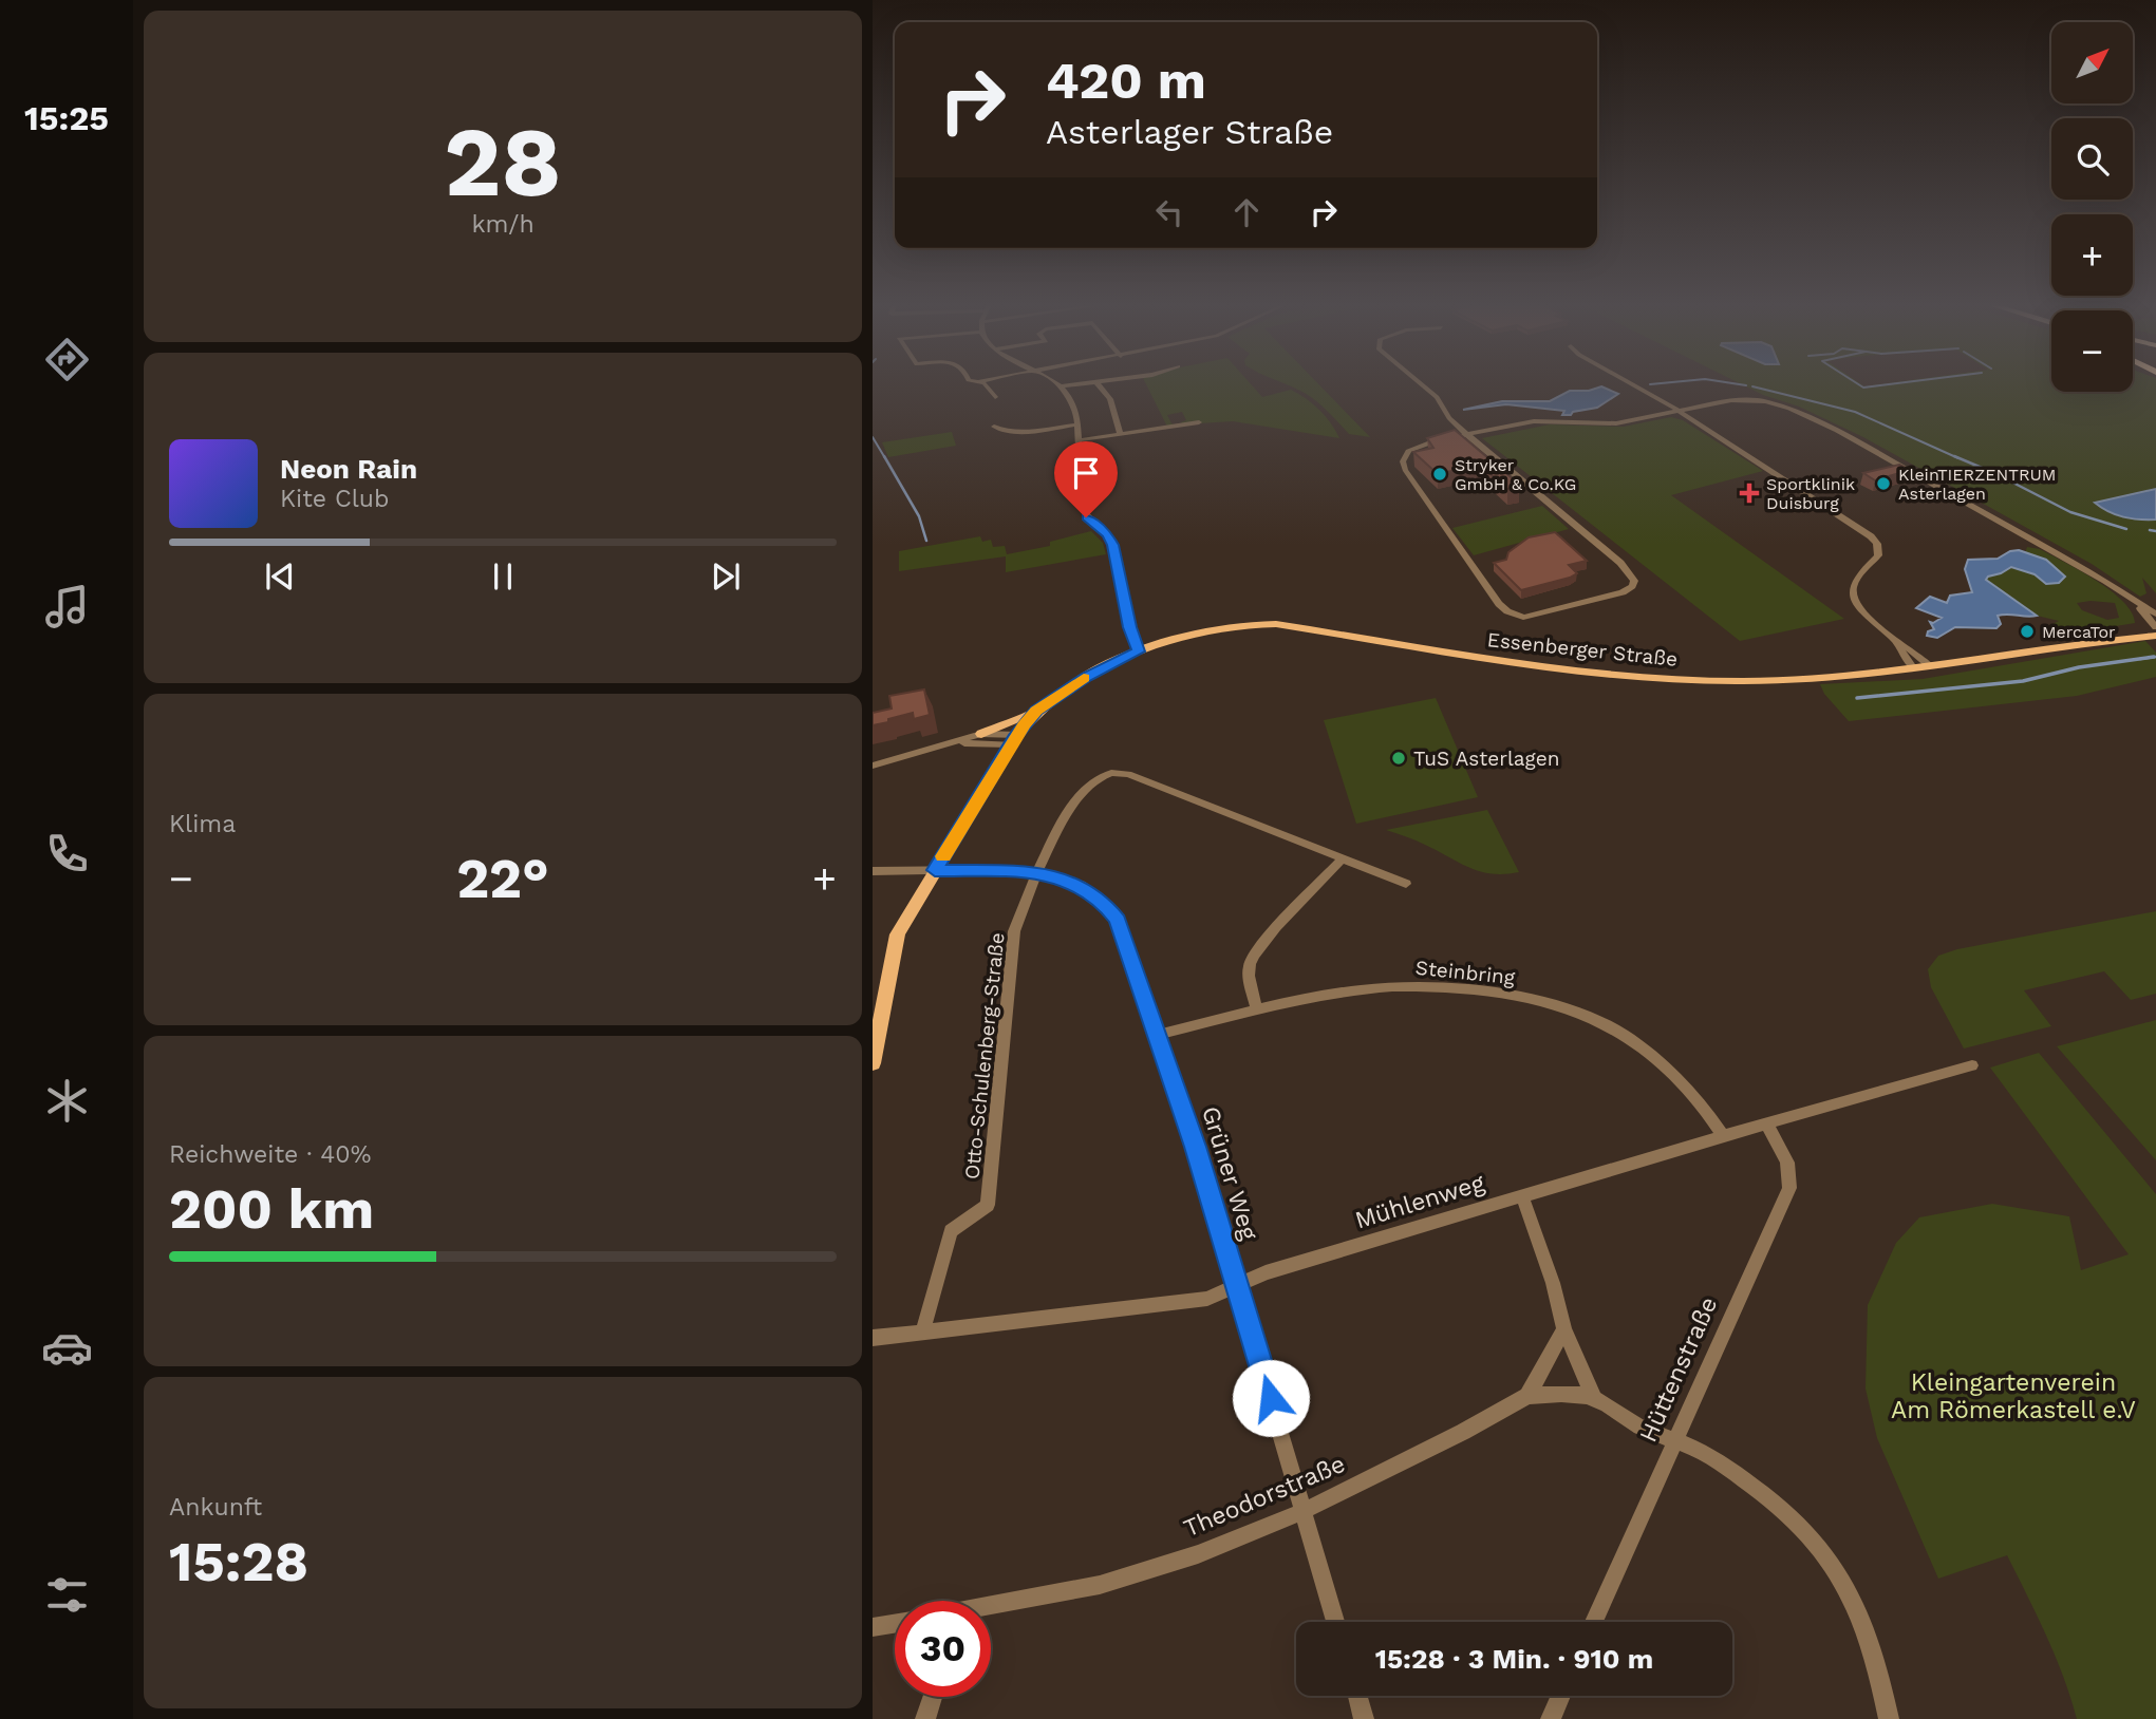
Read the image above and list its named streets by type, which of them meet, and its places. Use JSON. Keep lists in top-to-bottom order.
{
  "streets": {
    "main road": ["Essenberger Straße"],
    "street": [
      "Steinbring",
      "Otto-Schulenberg-Straße",
      "Grüner Weg",
      "Mühlenweg",
      "Hüttenstraße",
      "Theodorstraße"
    ]
  },
  "crossings": [
    ["Steinbring", "Grüner Weg"],
    ["Steinbring", "Mühlenweg"],
    ["Otto-Schulenberg-Straße", "Grüner Weg"],
    ["Otto-Schulenberg-Straße", "Mühlenweg"],
    ["Grüner Weg", "Mühlenweg"],
    ["Grüner Weg", "Theodorstraße"],
    ["Mühlenweg", "Hüttenstraße"]
  ],
  "parks": ["Kleingartenverein Am Römerkastell e.V"],
  "places": {
    "other": [
      "Stryker GmbH & Co.KG",
      "KleinTIERZENTRUM Asterlagen",
      "MercaTor",
      "TuS Asterlagen"
    ],
    "health": ["Sportklinik Duisburg"]
  },
  "north": "top right",
  "page": {
    "tabs": "15:25",
    "tile": [
      ["28", "km/h"],
      "Klima",
      ["Reichweite · 40%", "200 km"],
      ["Ankunft", "15:28"]
    ],
    "map_buttons": ["+", "−"],
    "turn": ["420 m", "Asterlager Straße"],
    "song": ["Neon Rain", "Kite Club"],
    "heat": ["−", "22°", "+"],
    "limit": "30",
    "trip": "15:28 · 3 Min. · 910 m"
  }
}
